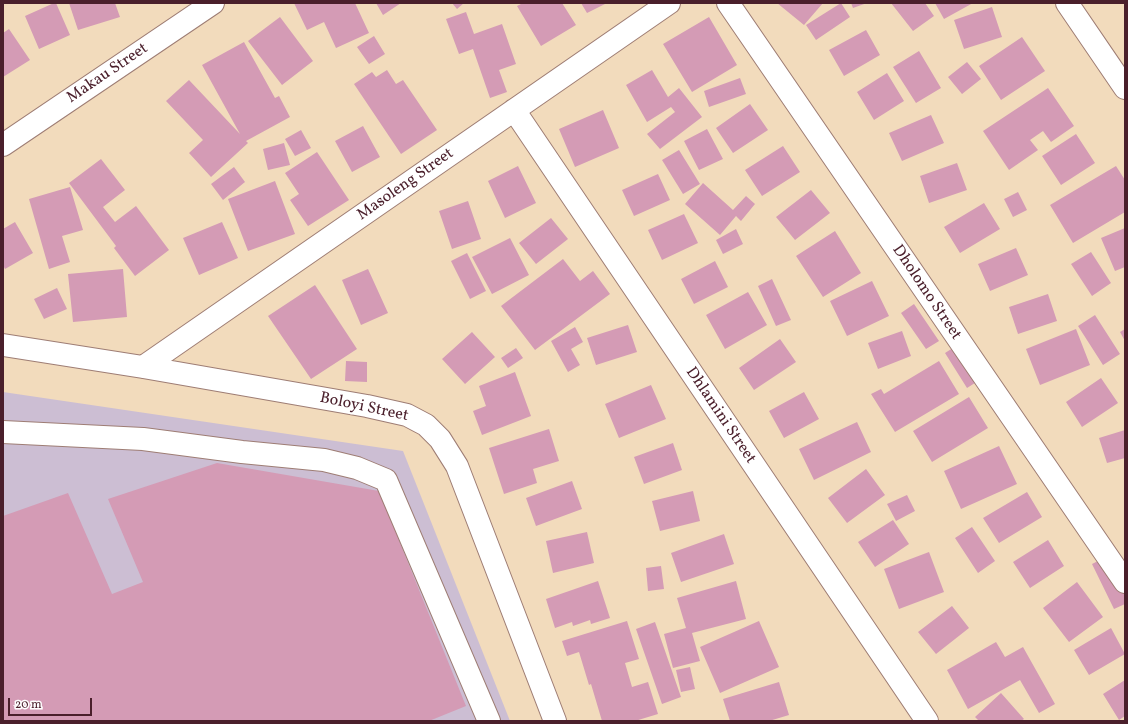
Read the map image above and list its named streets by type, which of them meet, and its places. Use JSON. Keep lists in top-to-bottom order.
{
  "streets": {
    "street": [
      "Makau Street",
      "Masoleng Street",
      "Dholomo Street",
      "Boloyi Street",
      "Dhlamini Street"
    ]
  },
  "crossings": [
    ["Masoleng Street", "Boloyi Street"],
    ["Masoleng Street", "Dhlamini Street"]
  ],
  "scale_bar": "20 m"
}
